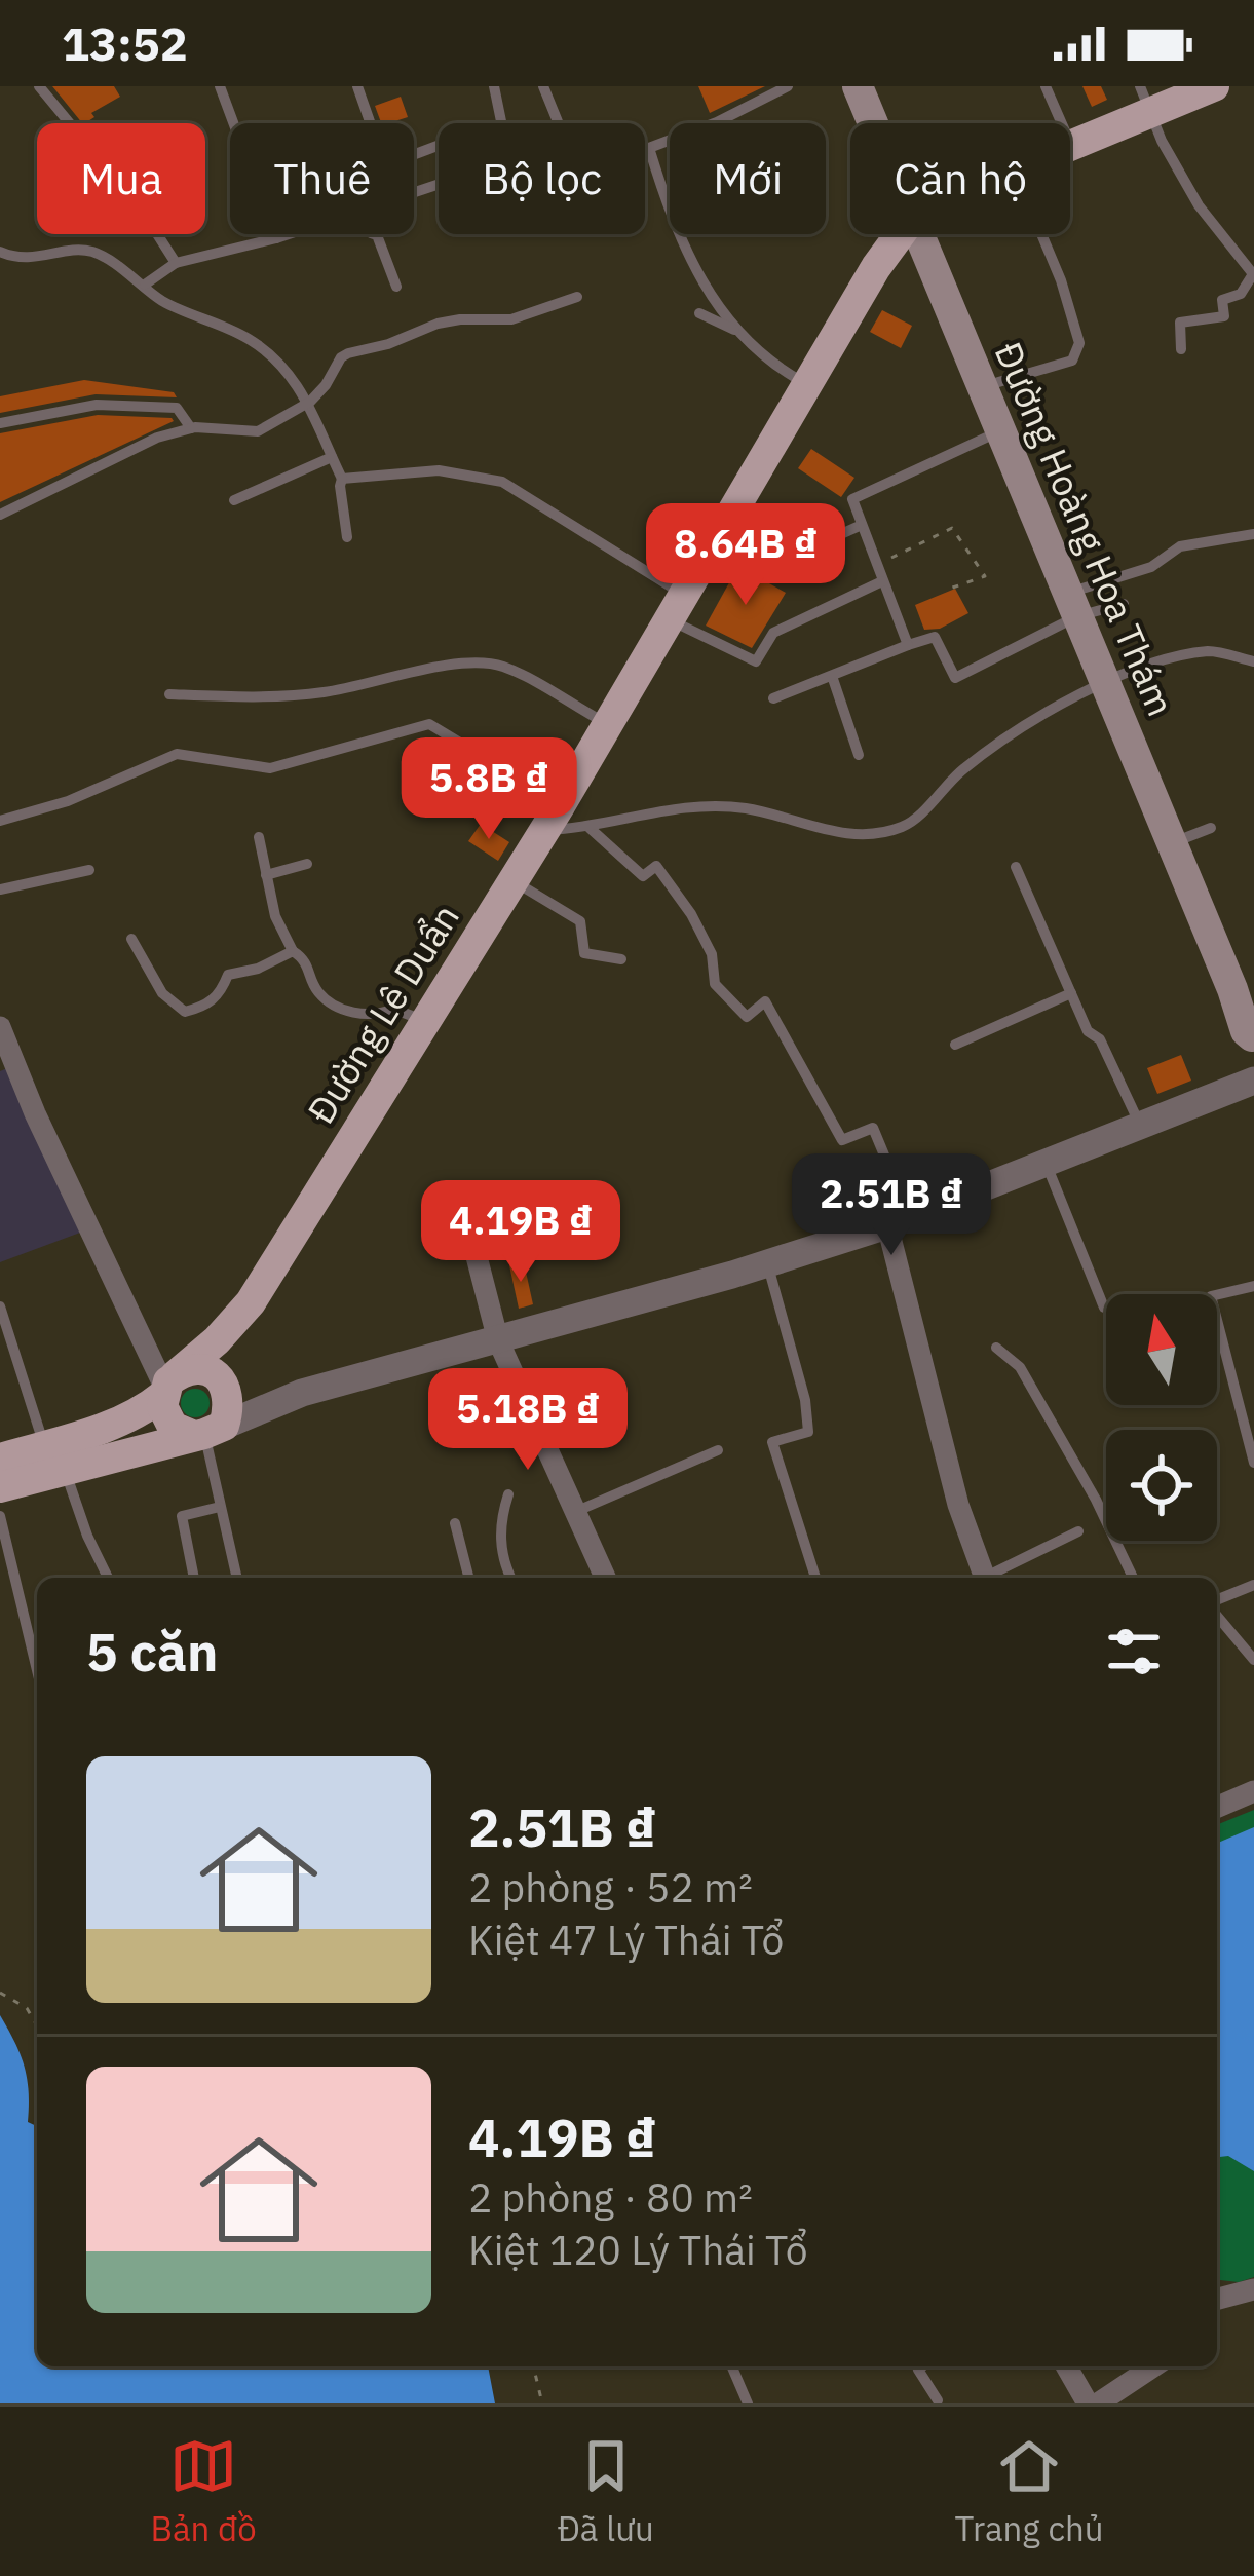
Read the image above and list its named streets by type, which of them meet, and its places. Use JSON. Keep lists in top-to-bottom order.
{
  "streets": {
    "main road": ["Đường Hoàng Hoa Thám", "Đường Lê Duẩn"]
  },
  "north": "top",
  "page": {
    "status": "13:52",
    "chip": [
      "Mua",
      "Thuê",
      "Bộ lọc",
      "Mới",
      "Căn hộ"
    ],
    "price": [
      "8.64B ₫",
      "5.8B ₫",
      "2.51B ₫",
      "4.19B ₫",
      "5.18B ₫"
    ],
    "heading": "5 căn",
    "list": [
      {
        "name": "2.51B ₫",
        "note": "2 phòng · 52 m² · Kiệt 47 Lý Thái Tổ"
      },
      {
        "name": "4.19B ₫",
        "note": "2 phòng · 80 m² · Kiệt 120 Lý Thái Tổ"
      }
    ],
    "tabs": ["Bản đồ", "Đã lưu", "Trang chủ"]
  }
}
